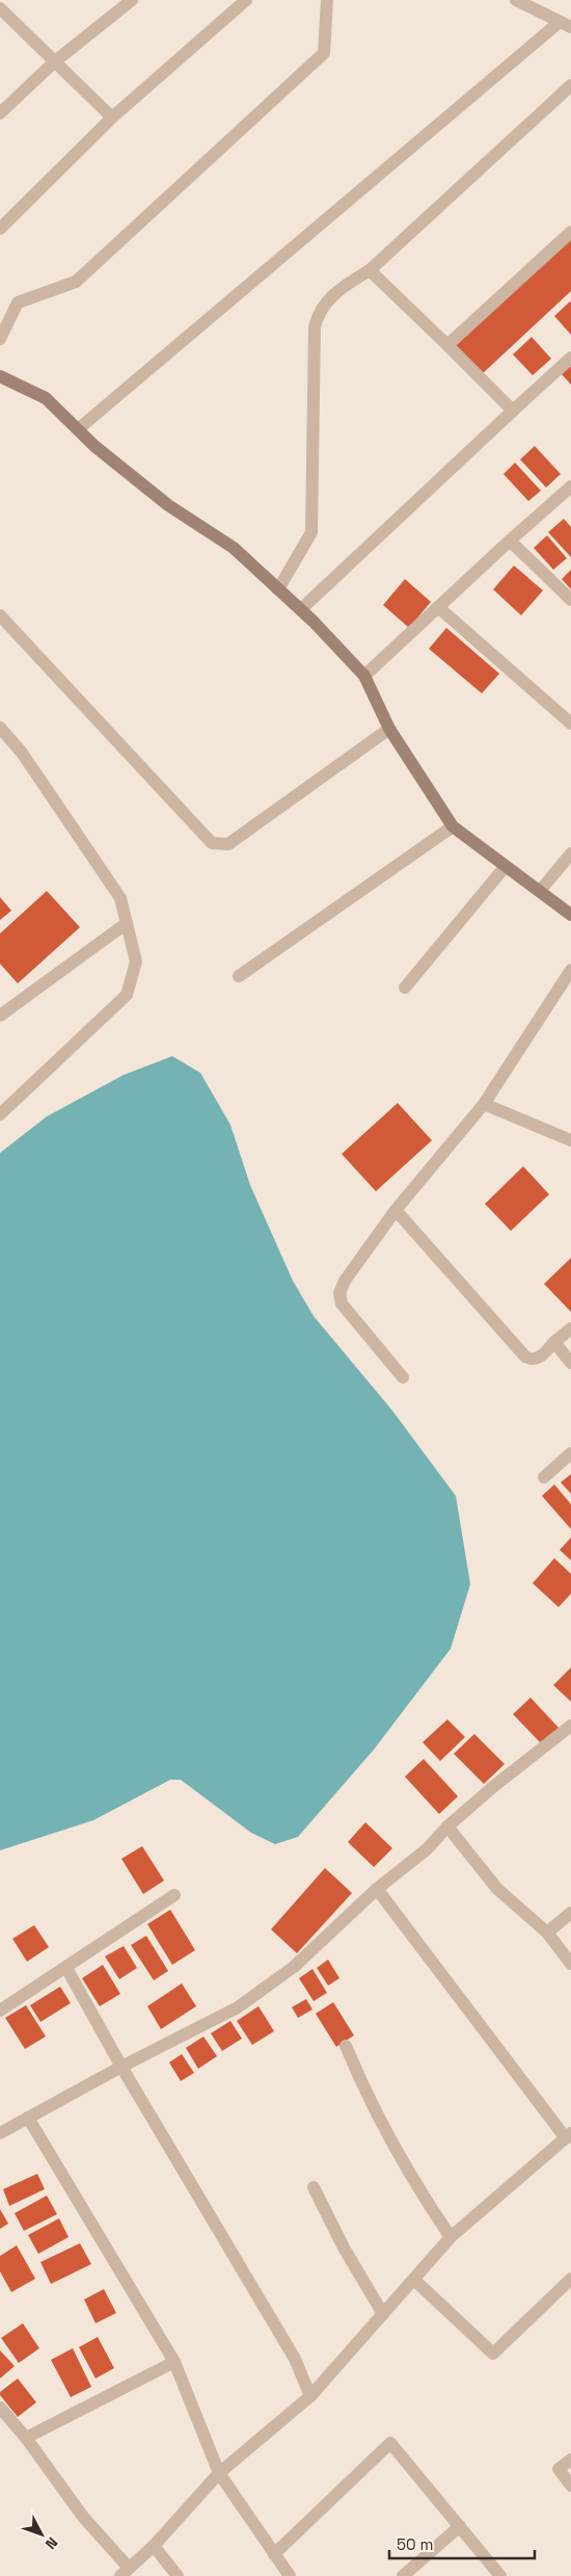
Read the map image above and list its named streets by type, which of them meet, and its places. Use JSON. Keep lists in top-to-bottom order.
{
  "scale_bar": "50 m",
  "north": "bottom right"
}
